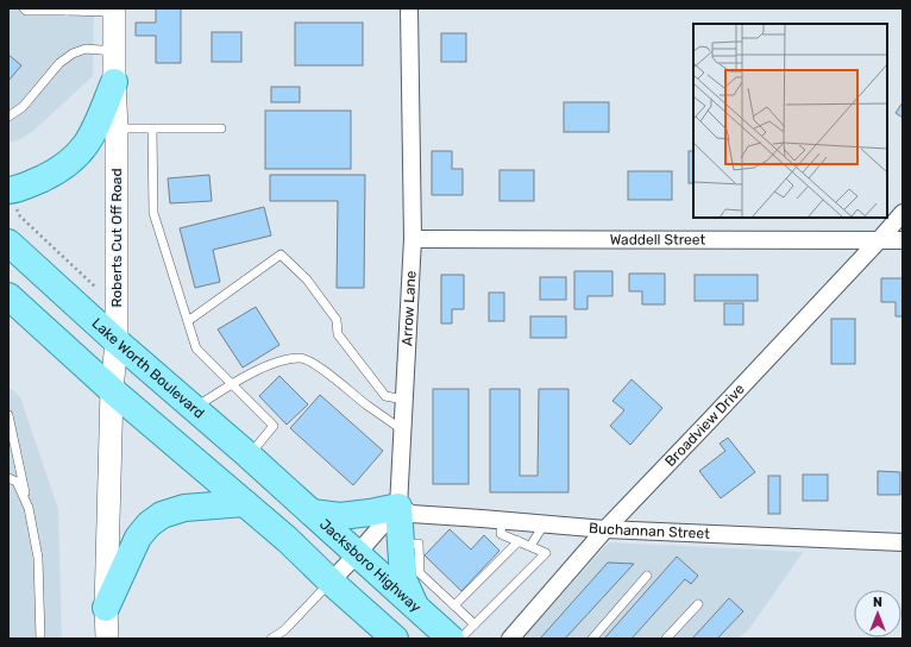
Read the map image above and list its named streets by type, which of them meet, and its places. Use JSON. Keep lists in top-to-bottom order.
{
  "streets": {
    "main road": ["Lake Worth Boulevard", "Jacksboro Highway"],
    "street": [
      "Roberts Cut Off Road",
      "Waddell Street",
      "Arrow Lane",
      "Broadview Drive",
      "Buchannan Street"
    ]
  },
  "crossings": [
    ["Roberts Cut Off Road", "Lake Worth Boulevard"],
    ["Waddell Street", "Arrow Lane"],
    ["Waddell Street", "Broadview Drive"],
    ["Arrow Lane", "Buchannan Street"],
    ["Lake Worth Boulevard", "Jacksboro Highway"],
    ["Broadview Drive", "Buchannan Street"]
  ],
  "north": "top"
}
